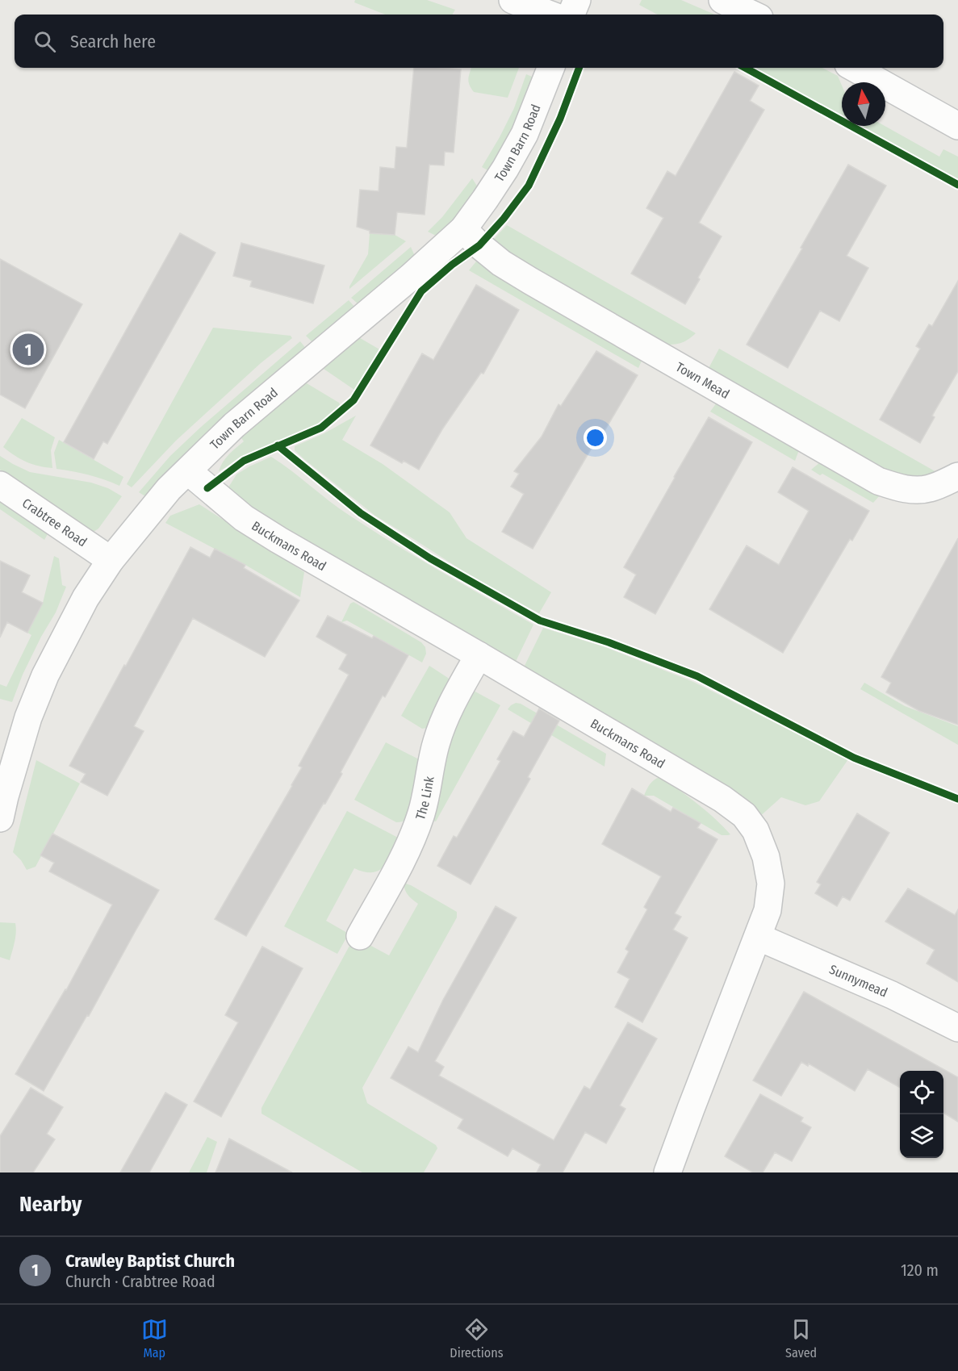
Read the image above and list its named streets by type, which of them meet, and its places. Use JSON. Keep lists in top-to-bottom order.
{
  "streets": {
    "street": [
      "Town Barn Road",
      "Town Mead",
      "Crabtree Road",
      "Buckmans Road",
      "The Link",
      "Sunnymead"
    ]
  },
  "crossings": [
    ["Town Barn Road", "Town Mead"],
    ["Town Barn Road", "Crabtree Road"],
    ["Town Barn Road", "Buckmans Road"],
    ["Buckmans Road", "The Link"],
    ["Buckmans Road", "Sunnymead"]
  ],
  "north": "top",
  "page": {
    "search": "Search here",
    "pins": "1",
    "heading": "Nearby",
    "list": [
      {
        "mark": "1",
        "name": "Crawley Baptist Church",
        "note": "Church · Crabtree Road",
        "value": "120 m"
      }
    ],
    "nav": ["Map", "Directions", "Saved"]
  }
}
